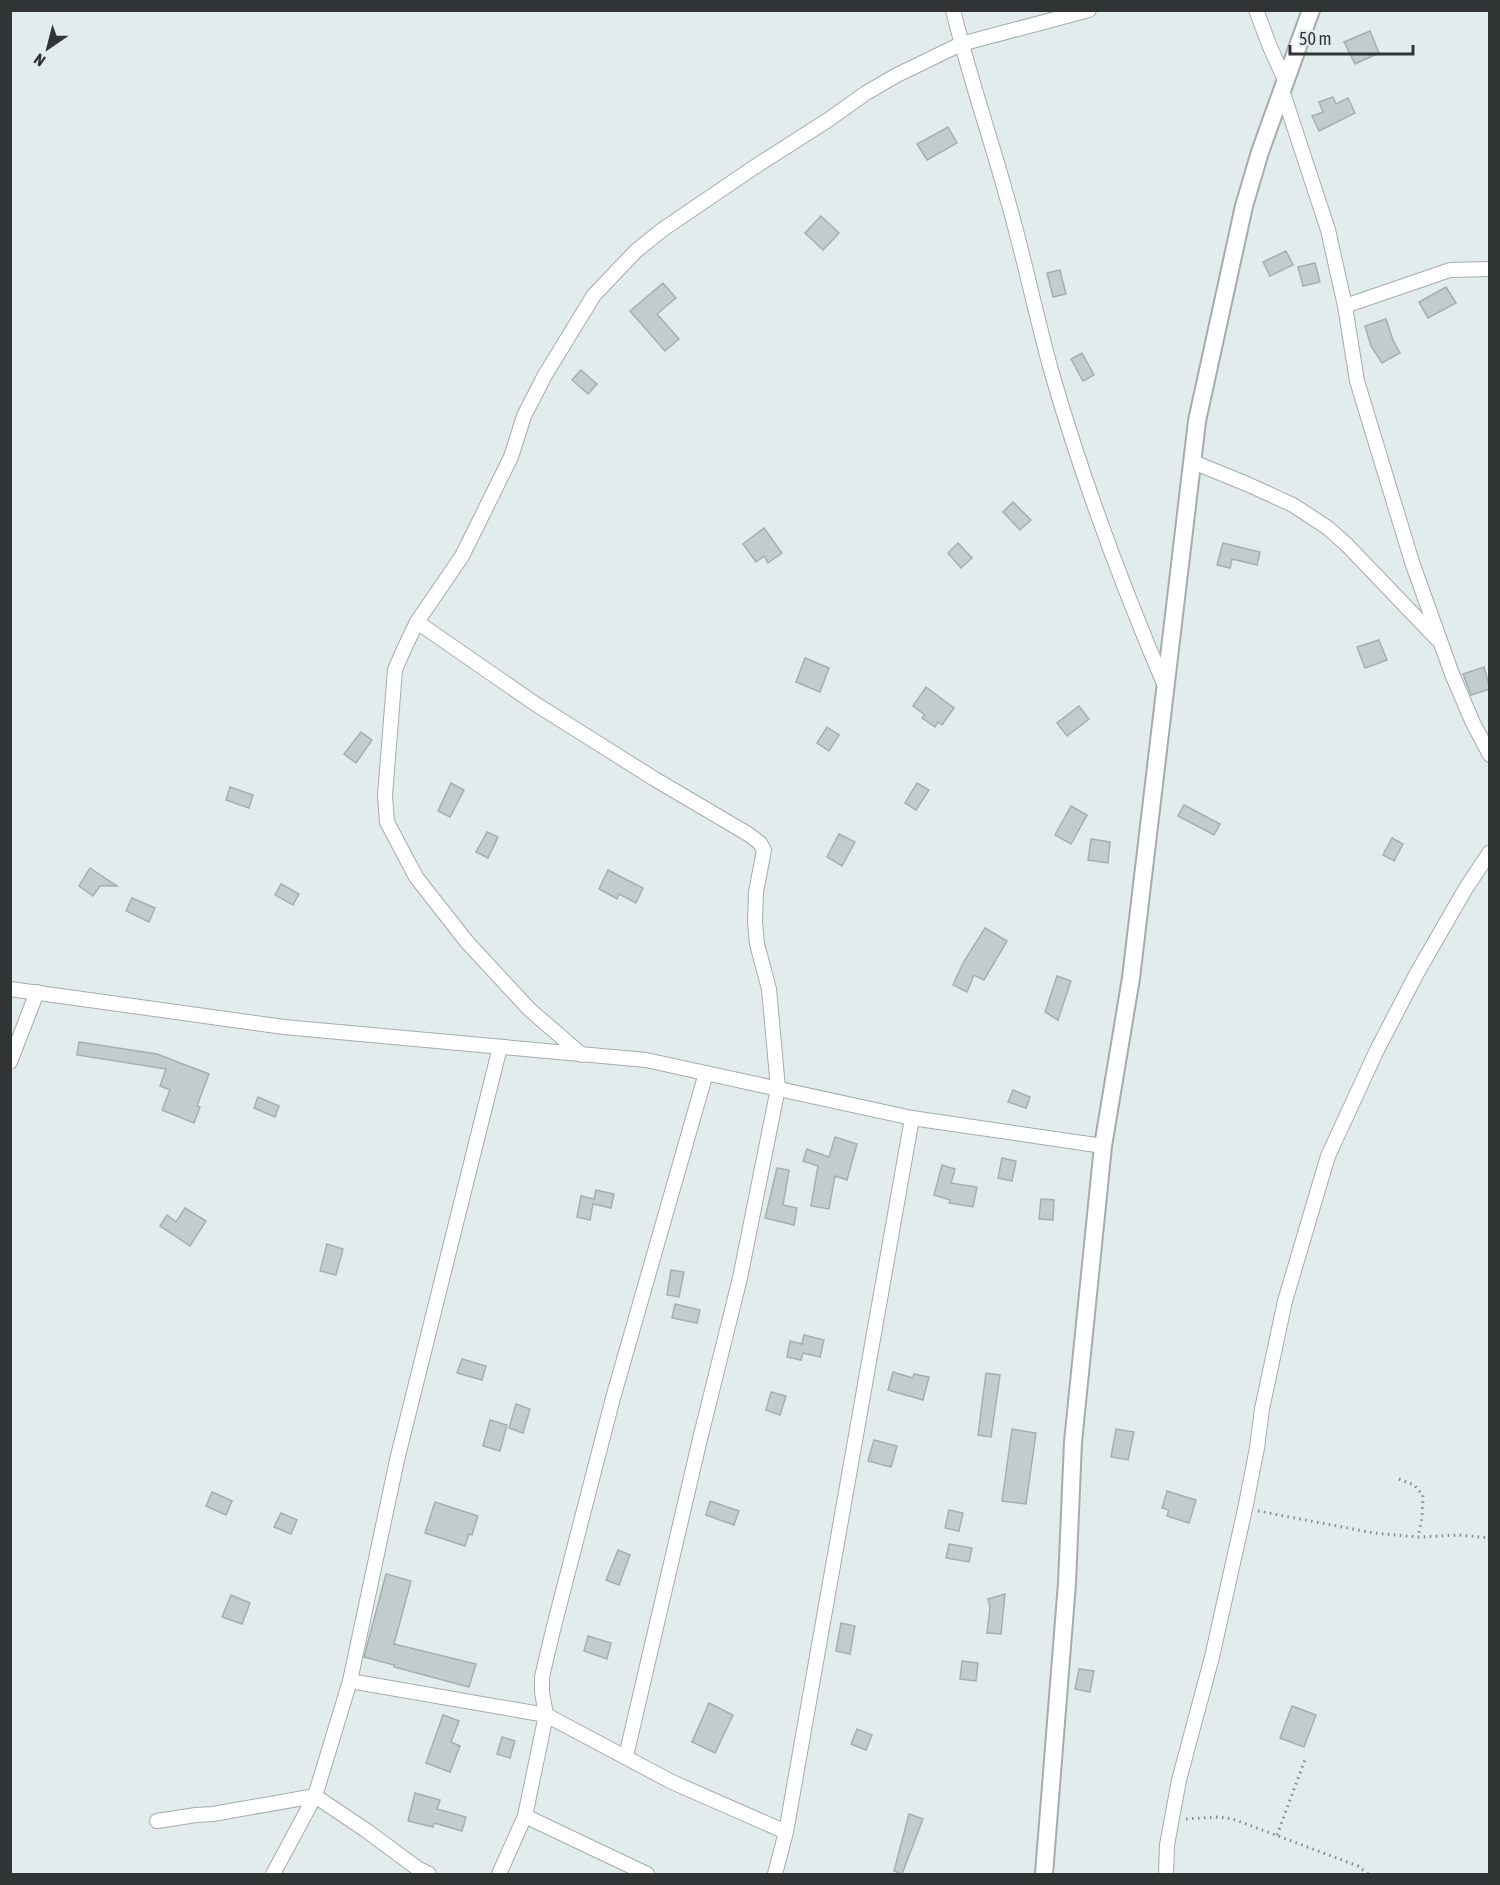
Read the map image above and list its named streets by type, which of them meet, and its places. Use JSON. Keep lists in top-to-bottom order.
{
  "scale_bar": "50 m",
  "north": "bottom left"
}
